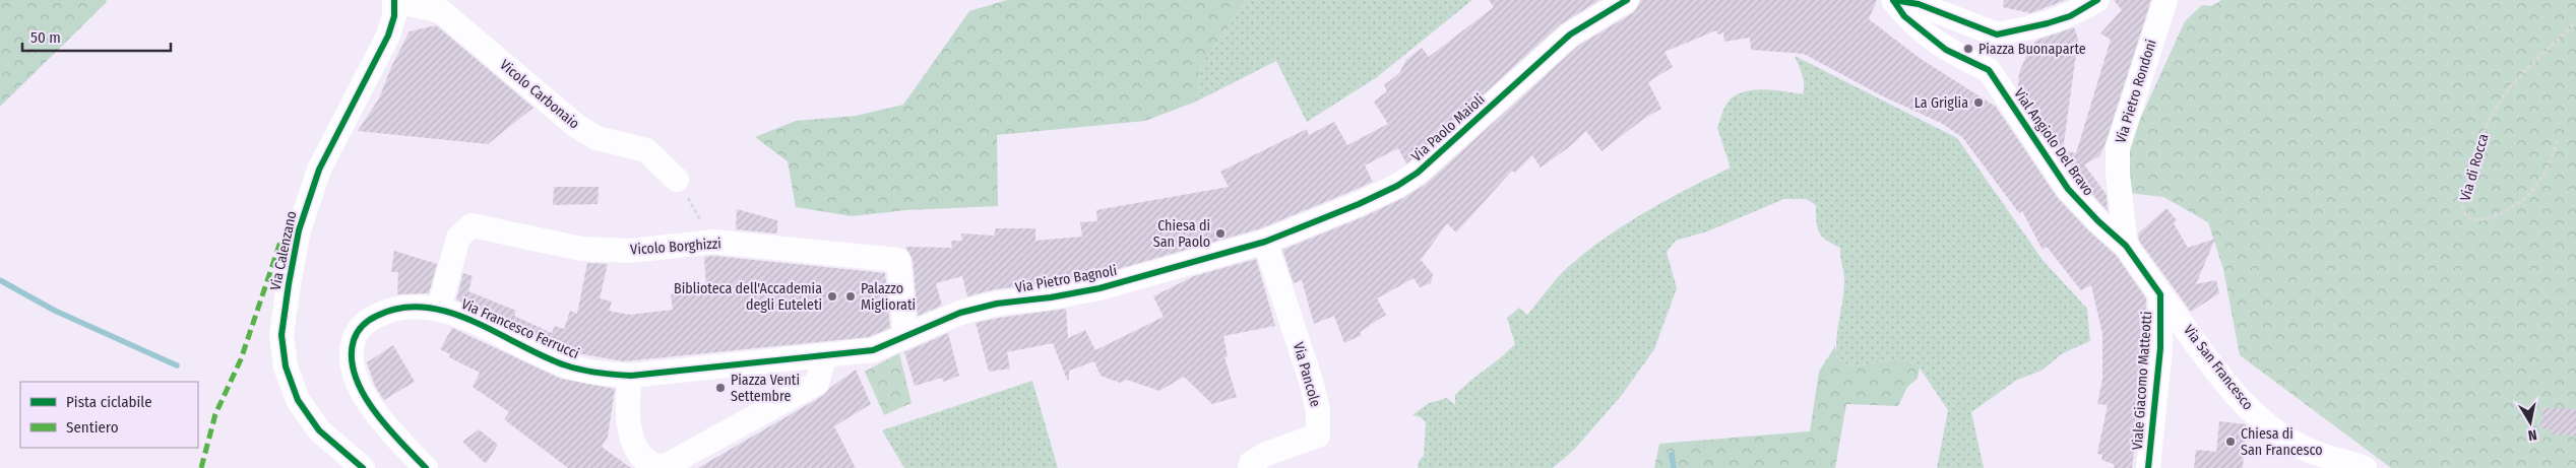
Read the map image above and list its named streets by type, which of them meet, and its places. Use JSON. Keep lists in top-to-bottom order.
{
  "streets": {
    "street": [
      "Via Pietro Rondoni",
      "Vicolo Carbonaio",
      "Via Paolo Maioli",
      "Vial Angiolo Del Bravo",
      "Vicolo Borghizzi",
      "Via Calenzano",
      "Via Pietro Bagnoli",
      "Via Francesco Ferrucci",
      "Via San Francesco",
      "Via Pancole",
      "Viale Giacomo Matteotti"
    ],
    "path": ["Via di Rocca"]
  },
  "crossings": [
    ["Via Pietro Rondoni", "Vial Angiolo Del Bravo"],
    ["Via Pietro Rondoni", "Viale Giacomo Matteotti"],
    ["Vicolo Carbonaio", "Via Calenzano"],
    ["Via Paolo Maioli", "Via Pietro Bagnoli"],
    ["Via Paolo Maioli", "Via Pancole"],
    ["Vial Angiolo Del Bravo", "Viale Giacomo Matteotti"],
    ["Vicolo Borghizzi", "Via Pietro Bagnoli"],
    ["Vicolo Borghizzi", "Via Francesco Ferrucci"],
    ["Via Pietro Bagnoli", "Via Francesco Ferrucci"],
    ["Via Pietro Bagnoli", "Via Pancole"],
    ["Via San Francesco", "Viale Giacomo Matteotti"]
  ],
  "places": [
    "Piazza Buonaparte",
    "La Griglia",
    "Chiesa di San Paolo",
    "Biblioteca dell'Accademia degli Euteleti",
    "Palazzo Migliorati",
    "Piazza Venti Settembre",
    "Chiesa di San Francesco"
  ],
  "legend": ["Pista ciclabile", "Sentiero"],
  "scale_bar": "50 m",
  "north": "bottom"
}
